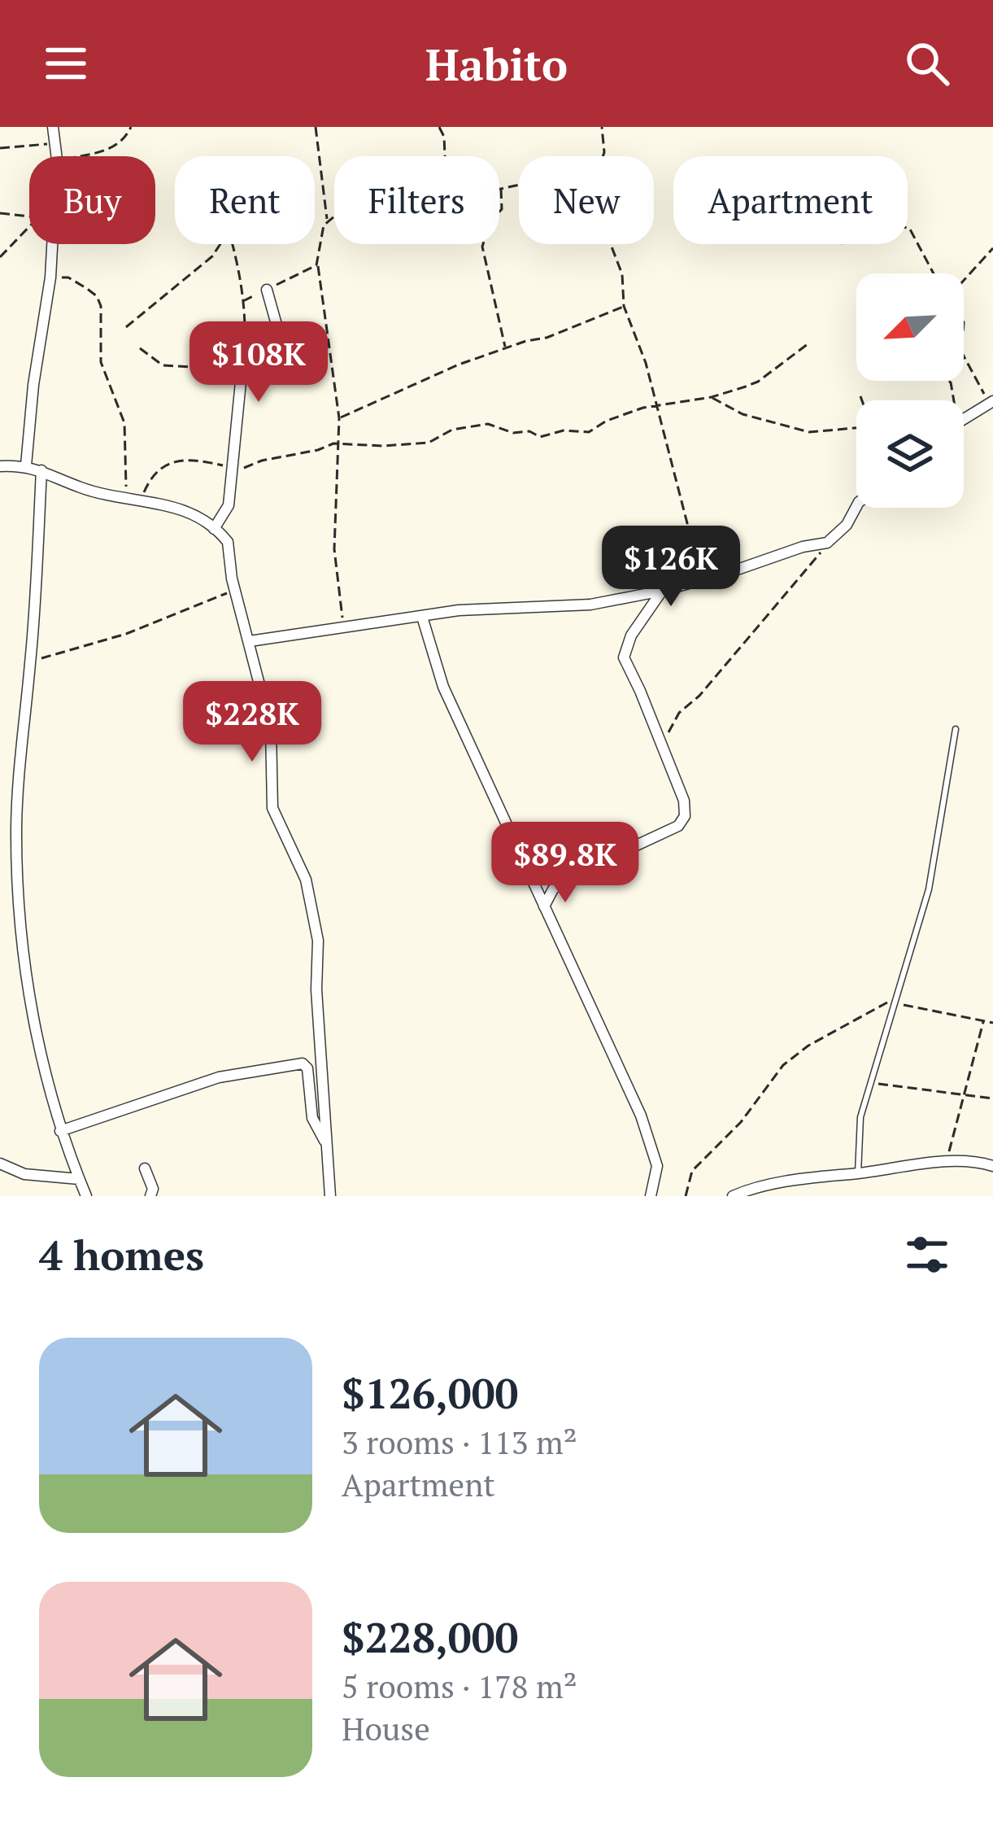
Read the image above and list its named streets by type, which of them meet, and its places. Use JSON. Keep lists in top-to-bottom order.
{
  "north": "bottom left",
  "page": {
    "header": "Habito",
    "chip": [
      "Buy",
      "Rent",
      "Filters",
      "New",
      "Apartment"
    ],
    "price": [
      "$108K",
      "$126K",
      "$228K",
      "$89.8K"
    ],
    "heading": "4 homes",
    "list": [
      {
        "name": "$126,000",
        "note": "3 rooms · 113 m² · Apartment"
      },
      {
        "name": "$228,000",
        "note": "5 rooms · 178 m² · House"
      }
    ]
  }
}
